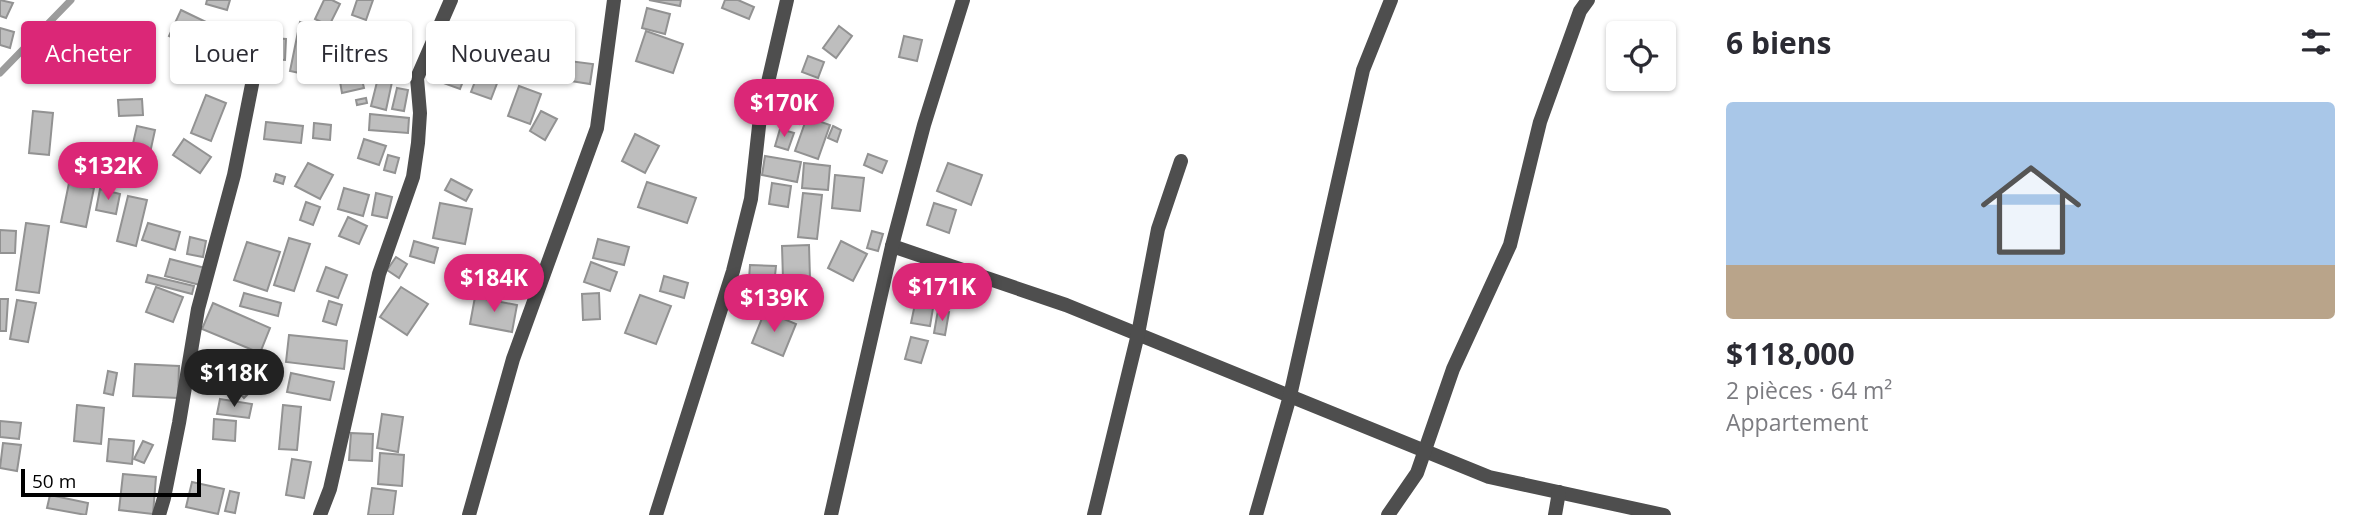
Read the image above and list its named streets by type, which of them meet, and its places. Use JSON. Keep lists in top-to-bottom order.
{
  "scale_bar": "50 m",
  "page": {
    "heading": "6 biens",
    "chip": [
      "Acheter",
      "Louer",
      "Filtres",
      "Nouveau"
    ],
    "price": [
      "$170K",
      "$132K",
      "$184K",
      "$171K",
      "$139K",
      "$118K"
    ],
    "list": [
      {
        "name": "$118,000",
        "note": "2 pièces · 64 m² · Appartement"
      }
    ],
    "scale": "50 m"
  }
}
